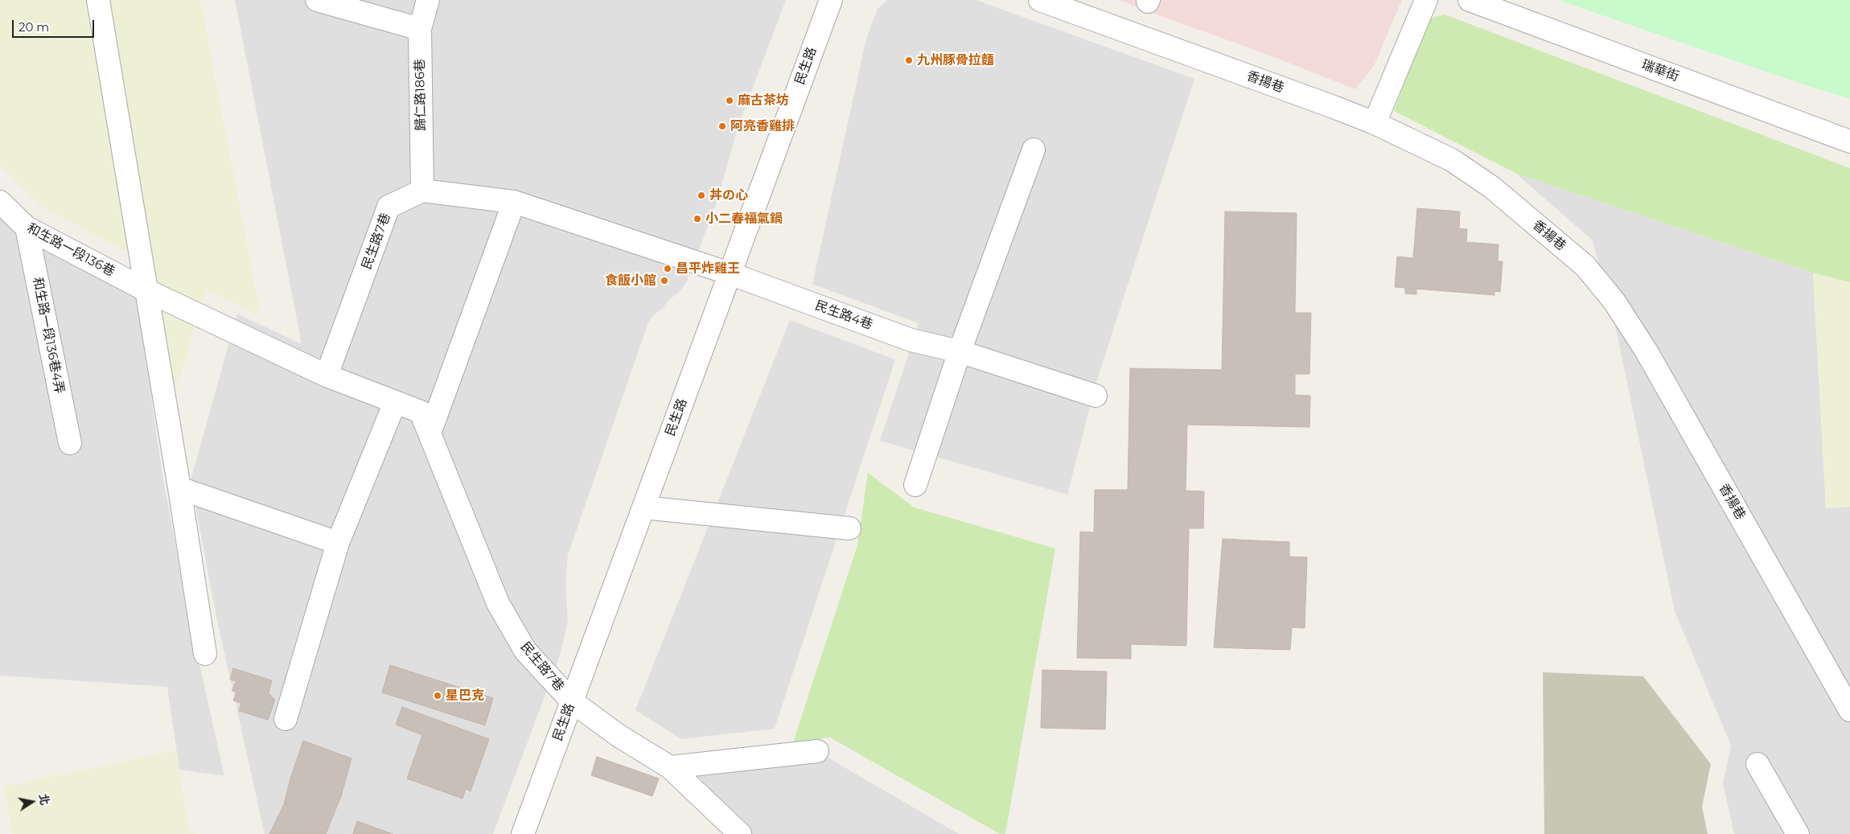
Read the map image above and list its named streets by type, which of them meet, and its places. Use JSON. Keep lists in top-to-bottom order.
{
  "streets": {
    "street": [
      "民生路",
      "瑞華街",
      "香揚巷",
      "歸仁路186巷",
      "民生路7巷",
      "和生路一段136巷",
      "民生路4巷",
      "和生路一段136巷4弄"
    ]
  },
  "crossings": [
    ["民生路", "民生路7巷"],
    ["民生路", "民生路4巷"],
    ["歸仁路186巷", "民生路7巷"],
    ["民生路7巷", "和生路一段136巷"],
    ["和生路一段136巷", "和生路一段136巷4弄"]
  ],
  "places": [
    "九州豚骨拉麵",
    "麻古茶坊",
    "阿亮香雞排",
    "丼の心",
    "小二春福氣鍋",
    "昌平炸雞王",
    "食飯小館",
    "星巴克"
  ],
  "scale_bar": "20 m",
  "north": "right"
}
